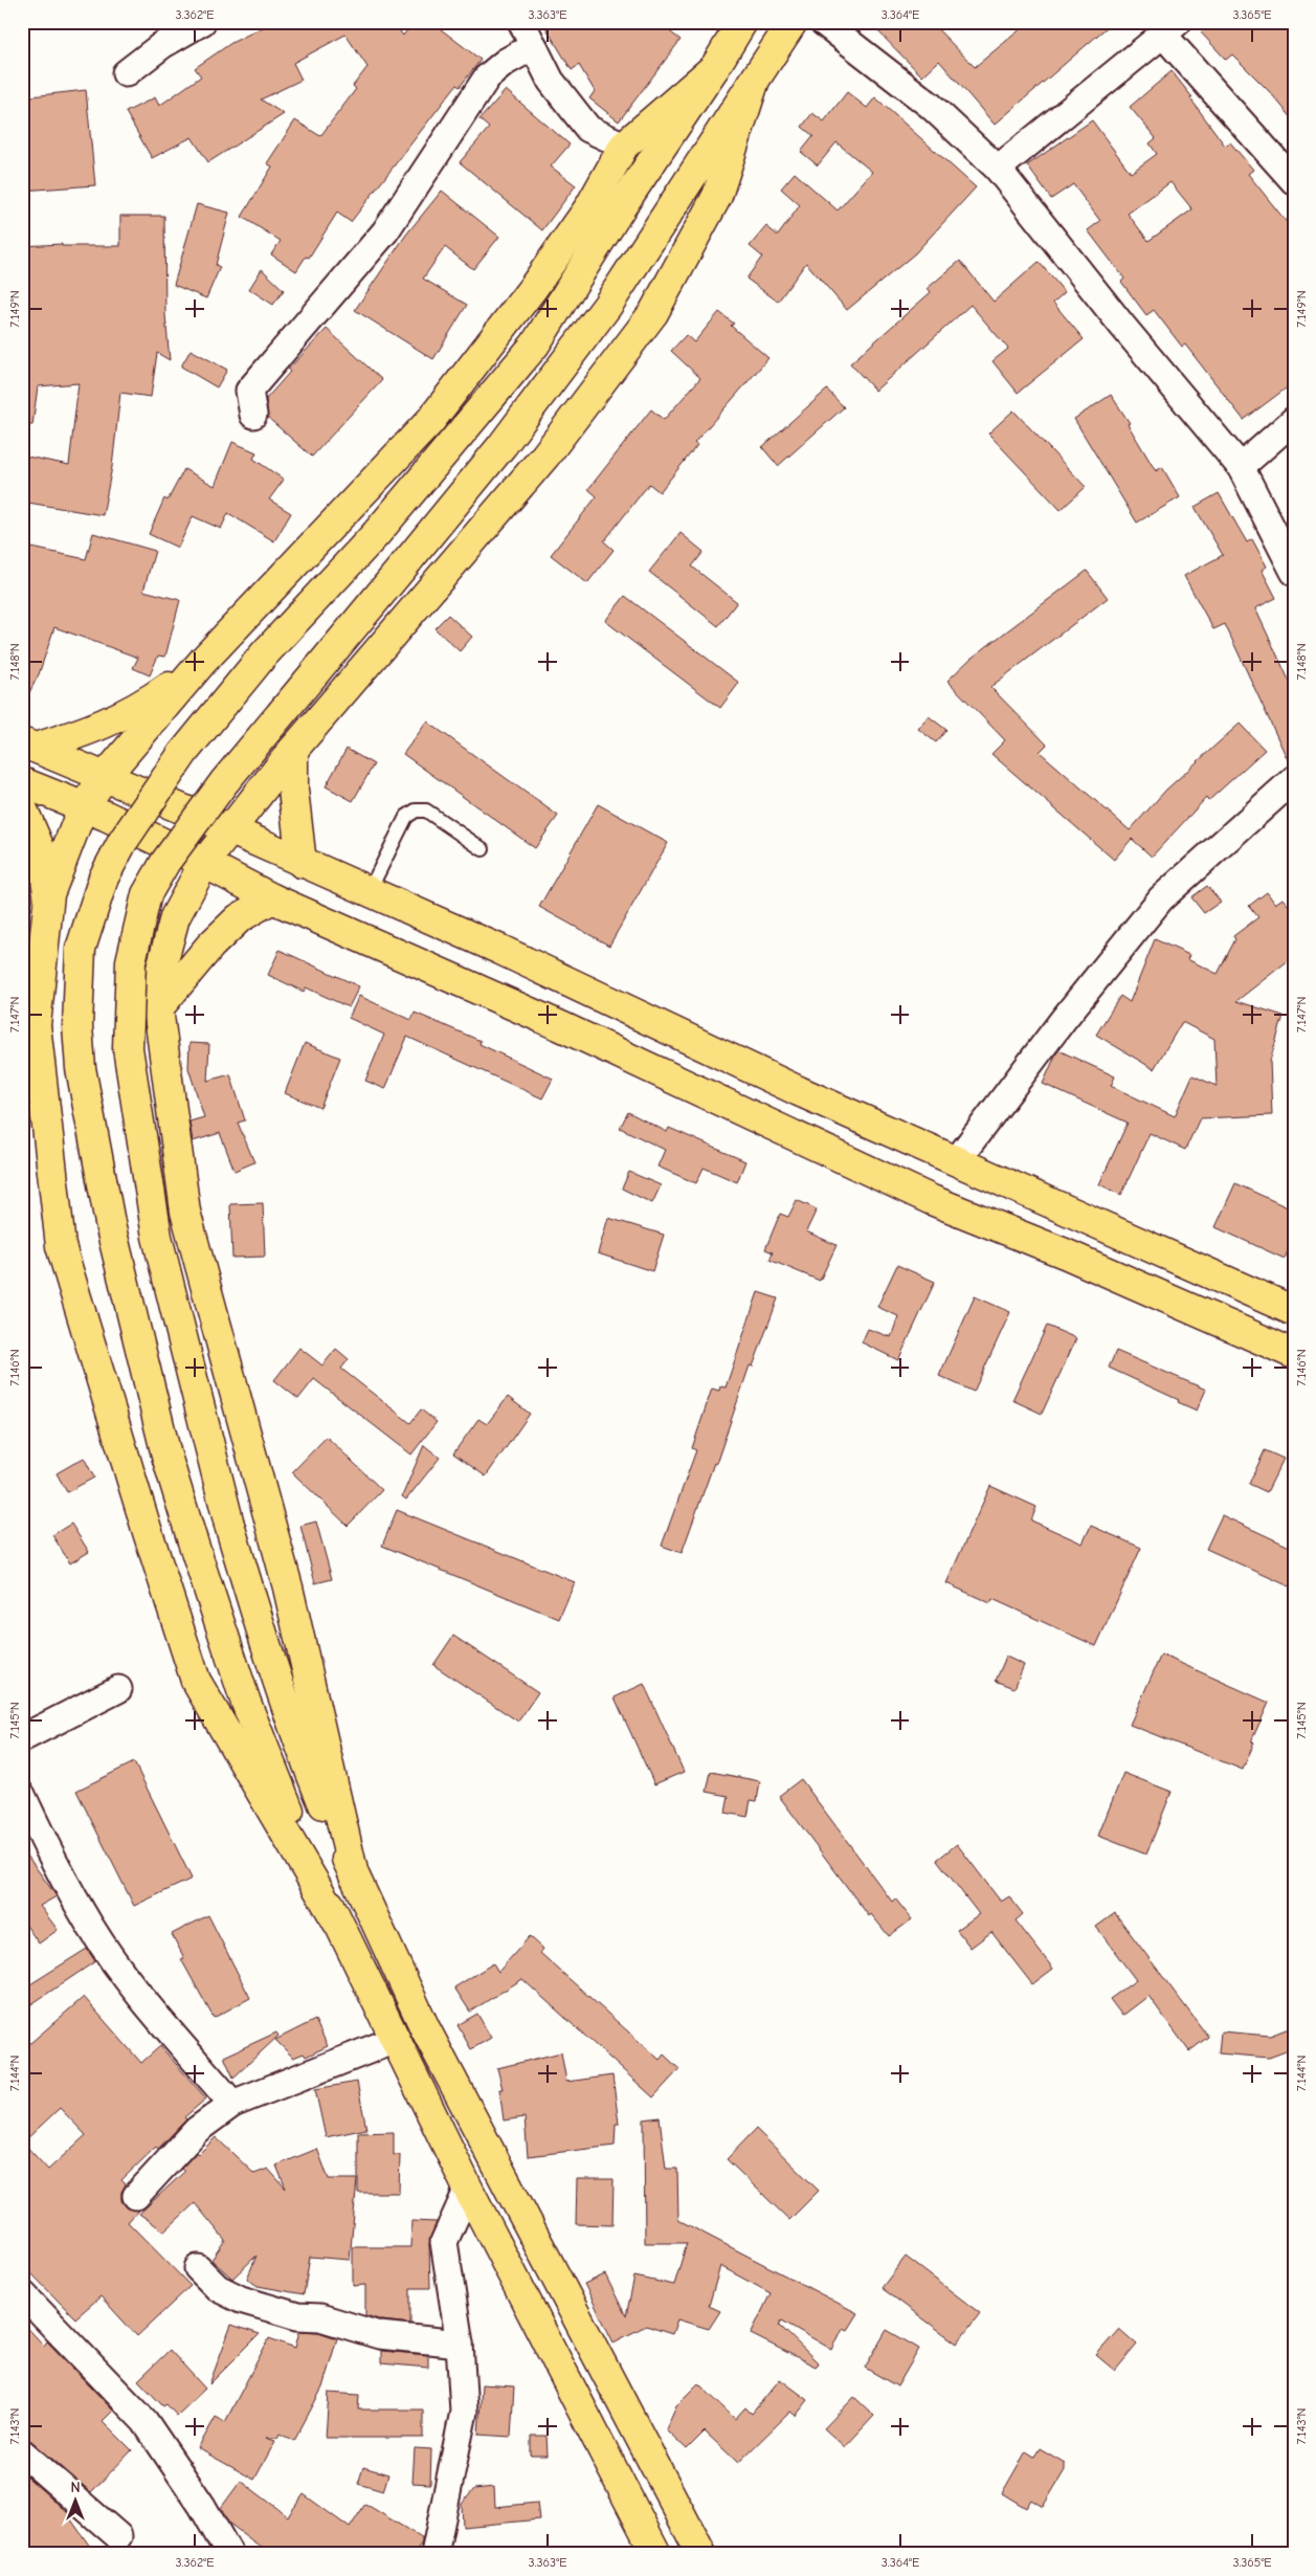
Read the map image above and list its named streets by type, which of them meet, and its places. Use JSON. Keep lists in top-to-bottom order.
{
  "north": "top",
  "coordinates": [
    "3.362°E",
    "3.363°E",
    "3.364°E",
    "3.365°E",
    "7.149°N",
    "7.148°N",
    "7.147°N",
    "7.146°N",
    "7.145°N",
    "7.144°N",
    "7.143°N"
  ]
}
